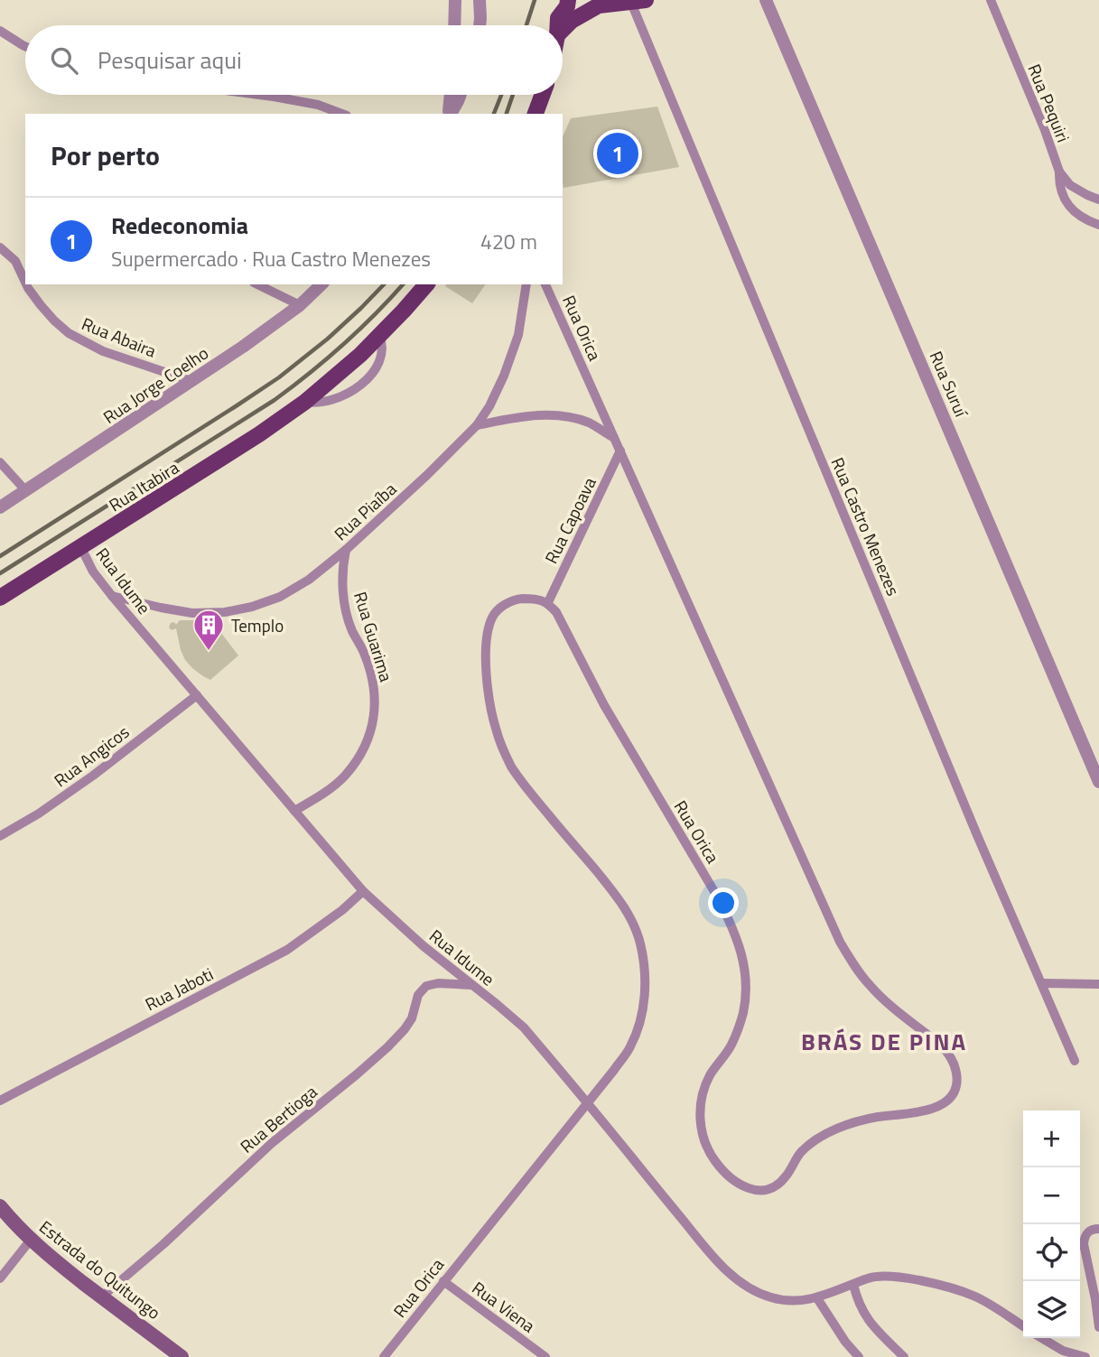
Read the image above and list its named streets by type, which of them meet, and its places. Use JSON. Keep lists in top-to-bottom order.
{
  "streets": {
    "main road": ["Rua Itabira", "Estrada do Quitungo"],
    "street": [
      "Rua Pequiri",
      "Rua Orica",
      "Rua Abaira",
      "Rua Suruí",
      "Rua Jorge Coelho",
      "Rua Piaíba",
      "Rua Capoava",
      "Rua Castro Menezes",
      "Rua Idume",
      "Rua Guarima",
      "Rua Angicos",
      "Rua Jaboti",
      "Rua Bertioga",
      "Rua Viena"
    ]
  },
  "crossings": [
    ["Rua Orica", "Rua Capoava"],
    ["Rua Orica", "Rua Idume"],
    ["Rua Orica", "Rua Viena"],
    ["Rua Abaira", "Rua Jorge Coelho"],
    ["Rua Itabira", "Rua Idume"],
    ["Rua Piaíba", "Rua Idume"],
    ["Rua Piaíba", "Rua Guarima"],
    ["Rua Idume", "Rua Guarima"],
    ["Rua Idume", "Rua Angicos"],
    ["Rua Idume", "Rua Jaboti"],
    ["Rua Idume", "Rua Bertioga"],
    ["Rua Bertioga", "Estrada do Quitungo"]
  ],
  "districts": ["BRÁS DE PINA"],
  "places": {
    "building": ["Templo"]
  },
  "page": {
    "search": "Pesquisar aqui",
    "heading": "Por perto",
    "pins": "1",
    "list": [
      {
        "mark": "1",
        "name": "Redeconomia",
        "note": "Supermercado · Rua Castro Menezes",
        "value": "420 m"
      }
    ],
    "map_buttons": ["+", "−"]
  }
}
